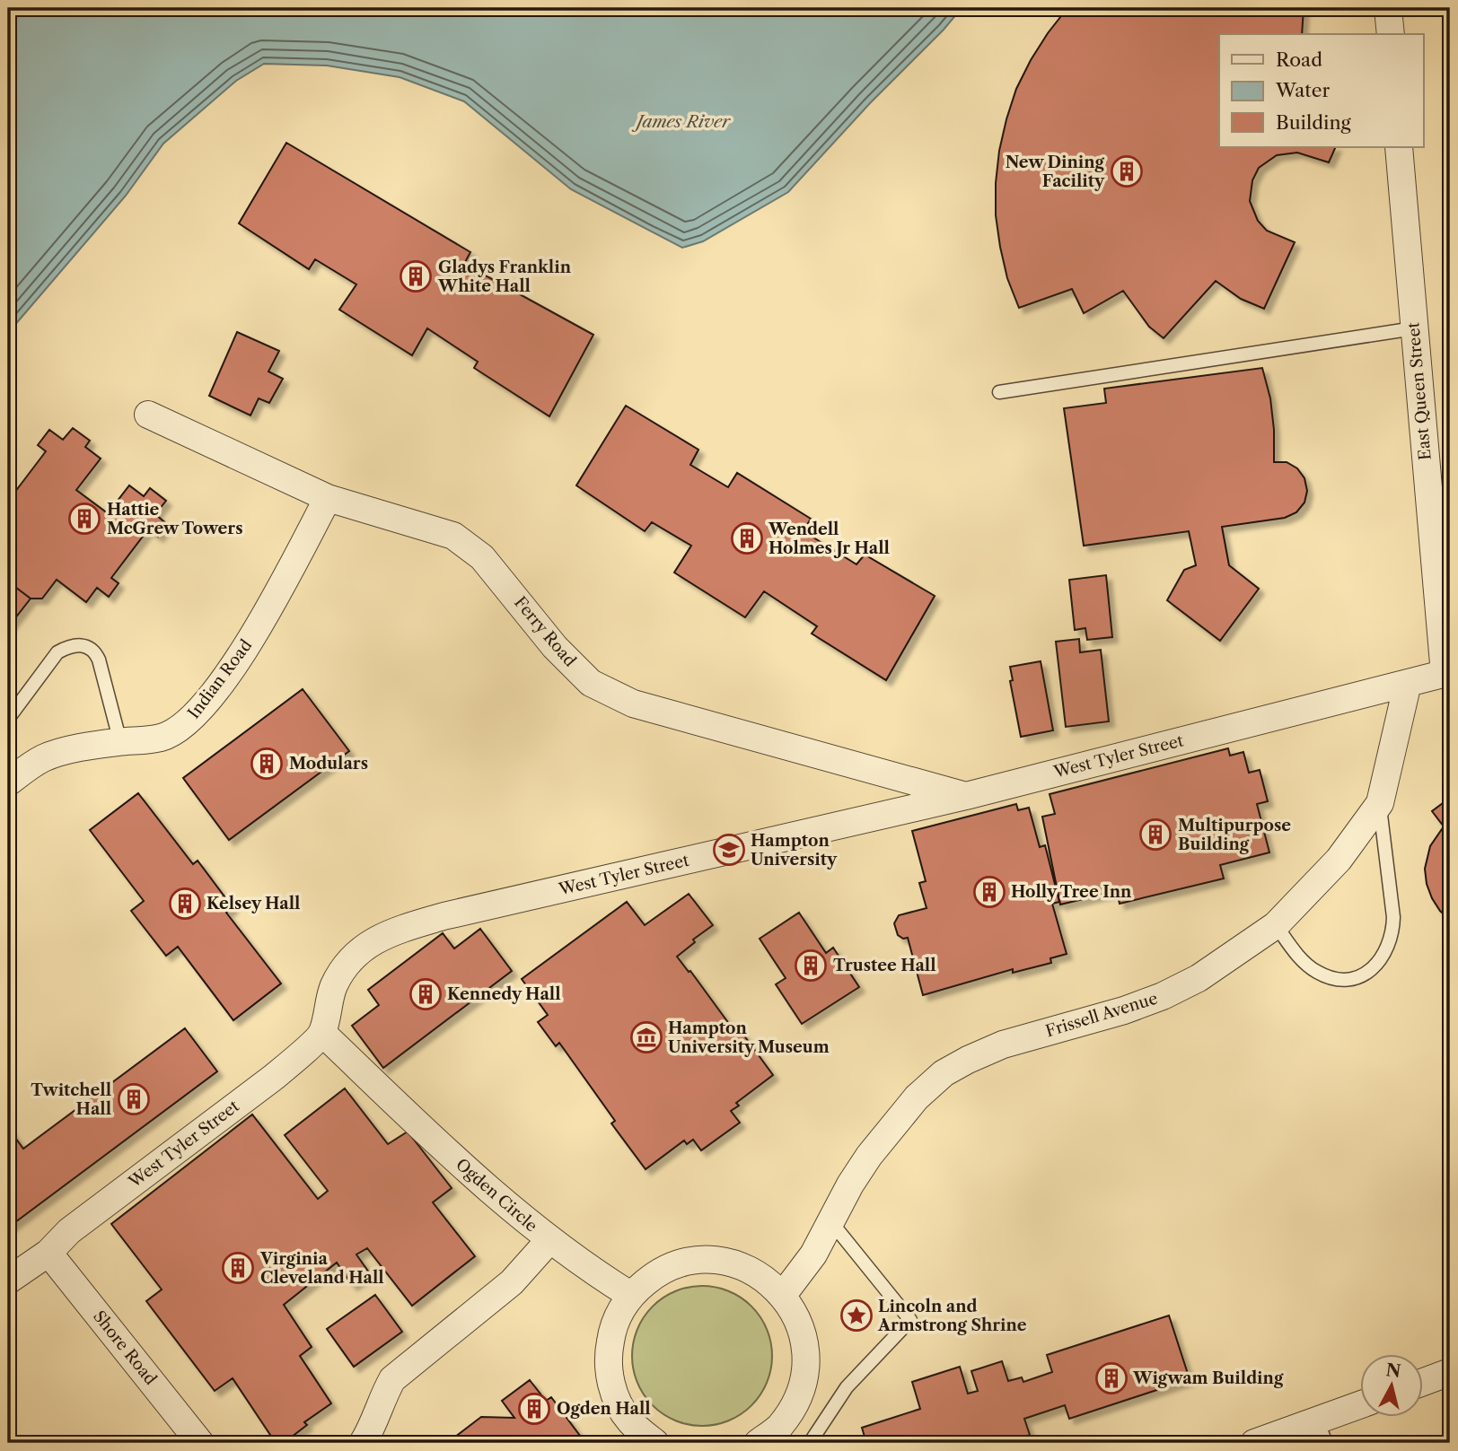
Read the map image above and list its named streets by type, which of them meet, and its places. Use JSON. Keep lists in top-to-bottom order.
{
  "streets": {
    "street": [
      "East Queen Street",
      "Ferry Road",
      "Indian Road",
      "West Tyler Street",
      "Frissell Avenue",
      "Ogden Circle",
      "Shore Road"
    ]
  },
  "crossings": [
    ["East Queen Street", "West Tyler Street"],
    ["Ferry Road", "Indian Road"],
    ["Ferry Road", "West Tyler Street"],
    ["West Tyler Street", "Frissell Avenue"],
    ["West Tyler Street", "Ogden Circle"],
    ["West Tyler Street", "Shore Road"]
  ],
  "water": ["James River"],
  "places": {
    "building": [
      "New Dining Facility",
      "Gladys Franklin White Hall",
      "Hattie McGrew Towers",
      "Wendell Holmes Jr Hall",
      "Modulars",
      "Multipurpose Building",
      "Holly Tree Inn",
      "Kelsey Hall",
      "Trustee Hall",
      "Kennedy Hall",
      "Twitchell Hall",
      "Virginia Cleveland Hall",
      "Wigwam Building",
      "Ogden Hall"
    ],
    "school or university": ["Hampton University"],
    "museum": ["Hampton University Museum"],
    "place": ["Lincoln and Armstrong Shrine"]
  },
  "legend": ["Road", "Water", "Building"],
  "north": "top"
}
